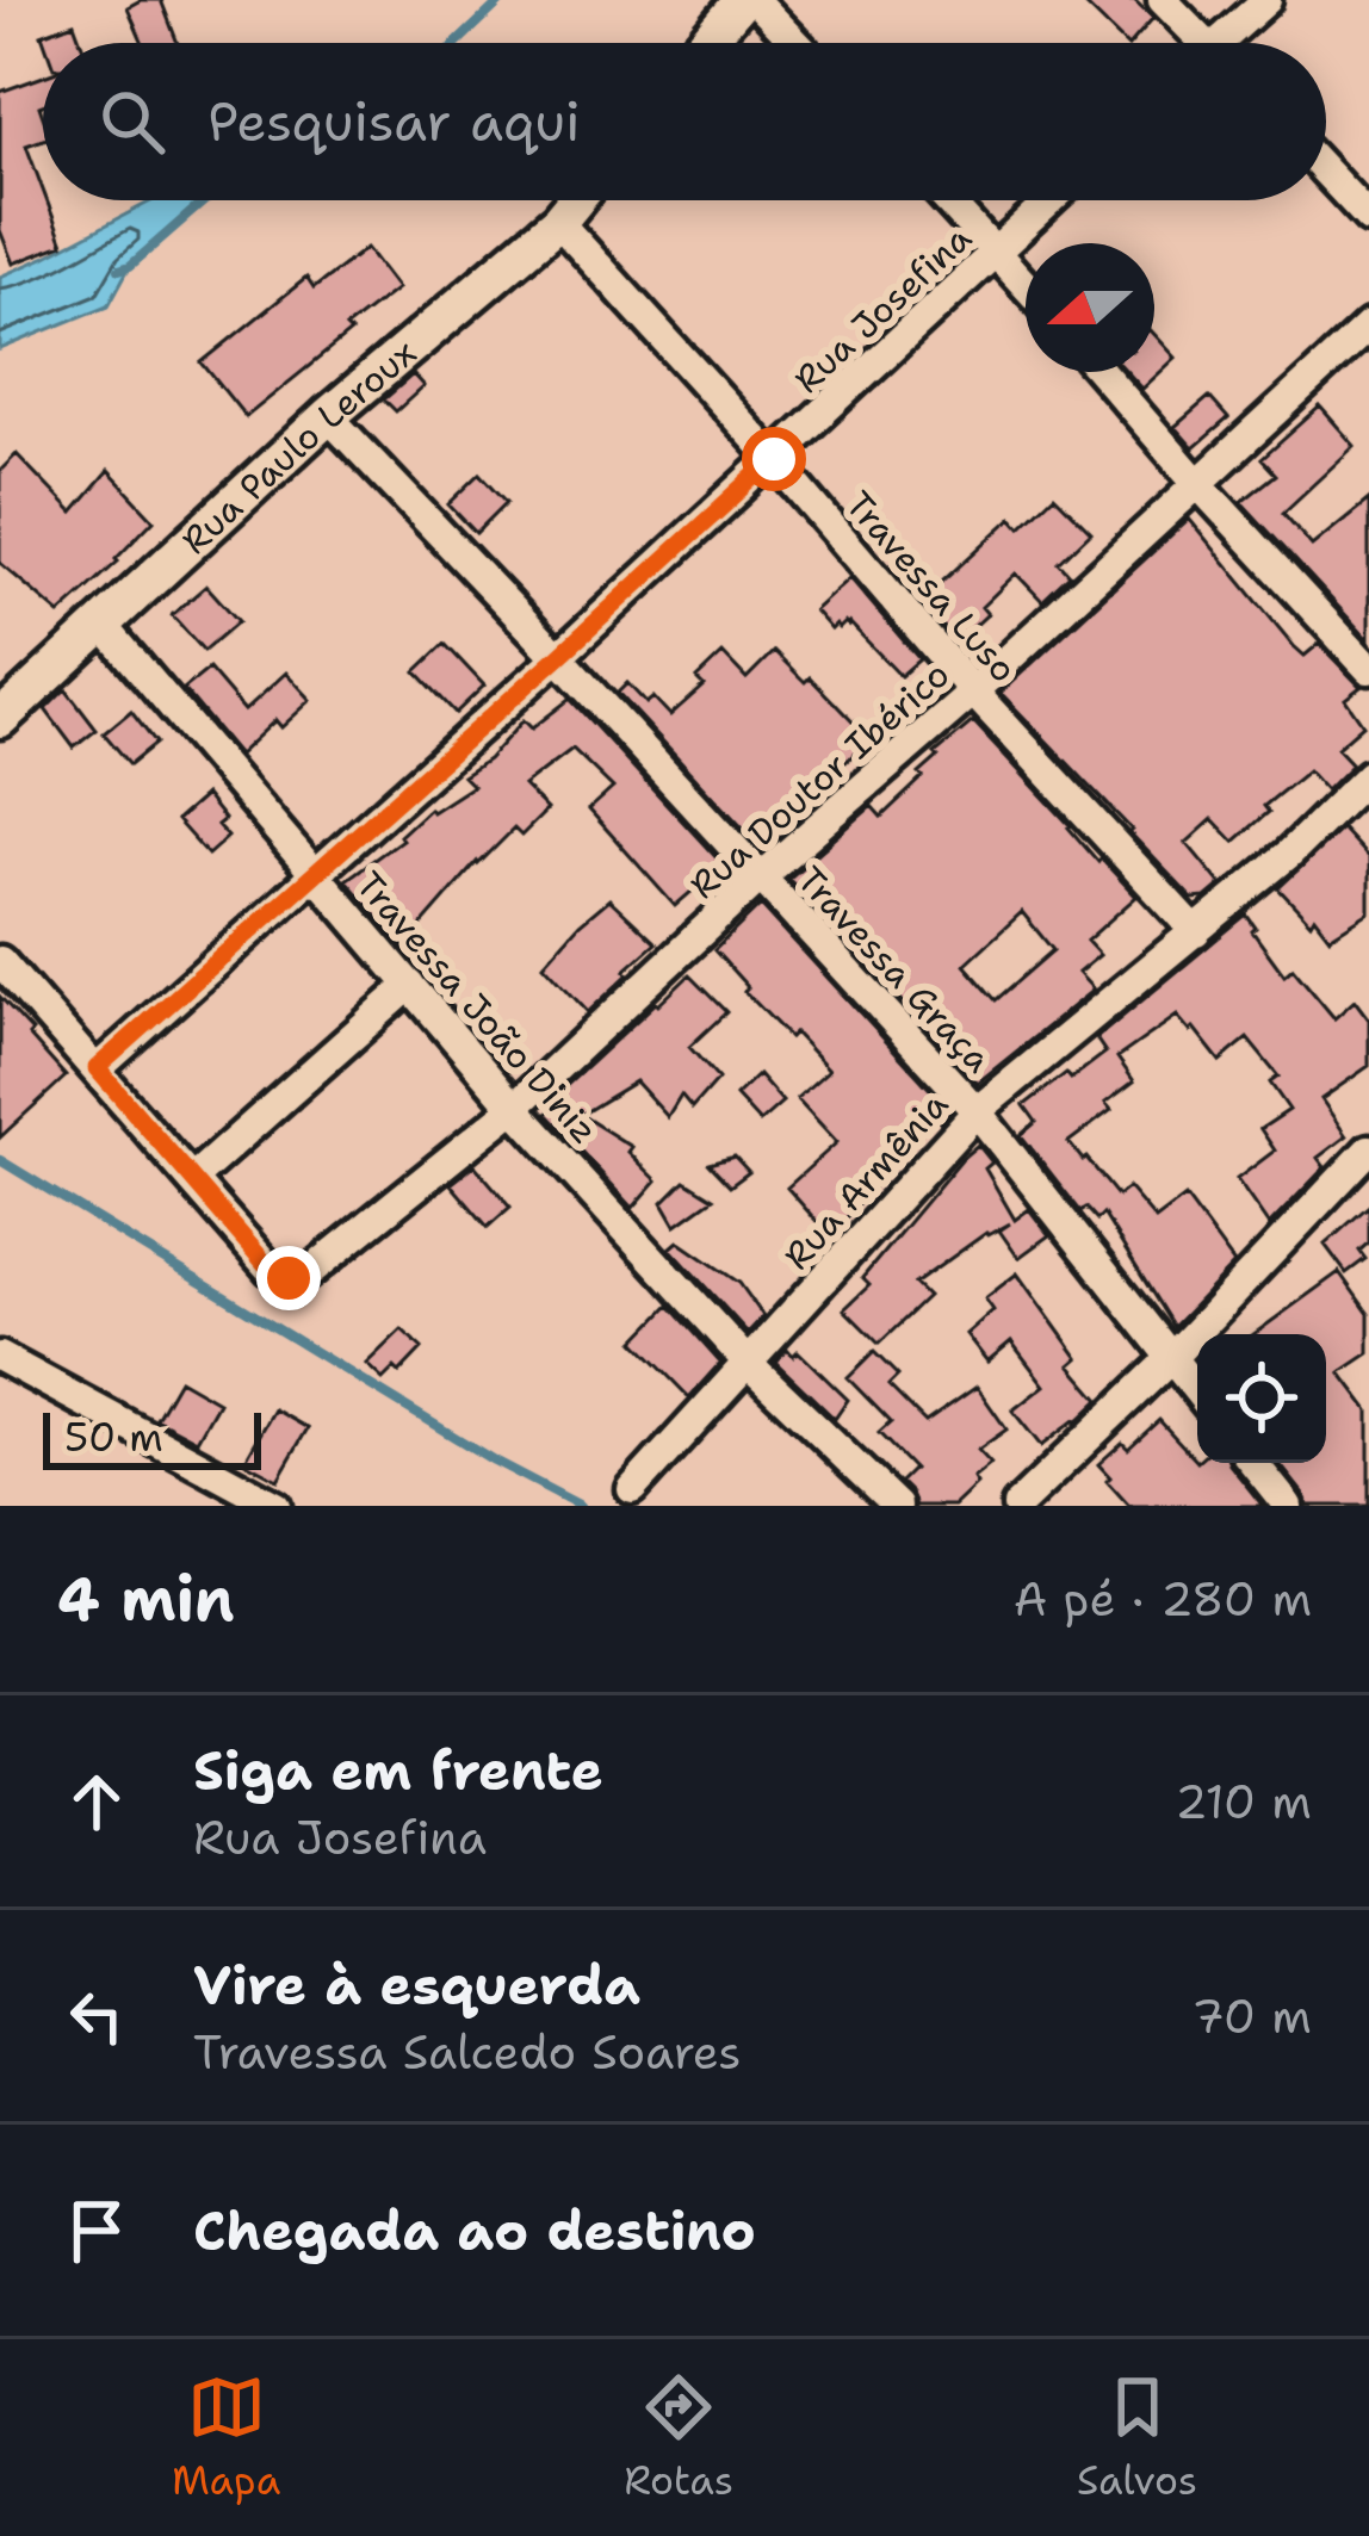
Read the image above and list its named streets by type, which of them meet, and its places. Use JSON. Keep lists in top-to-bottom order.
{
  "streets": {
    "street": [
      "Rua Josefina",
      "Rua Paulo Leroux",
      "Travessa Luso",
      "Rua Doutor Ibérico",
      "Travessa Graça",
      "Travessa João Diniz",
      "Rua Armênia"
    ]
  },
  "crossings": [
    ["Rua Josefina", "Travessa Luso"],
    ["Rua Josefina", "Travessa Graça"],
    ["Rua Josefina", "Travessa João Diniz"],
    ["Rua Paulo Leroux", "Travessa Luso"],
    ["Rua Paulo Leroux", "Travessa Graça"],
    ["Rua Paulo Leroux", "Travessa João Diniz"],
    ["Travessa Luso", "Rua Doutor Ibérico"],
    ["Travessa Luso", "Rua Armênia"],
    ["Rua Doutor Ibérico", "Travessa Graça"],
    ["Rua Doutor Ibérico", "Travessa João Diniz"],
    ["Travessa Graça", "Rua Armênia"],
    ["Travessa João Diniz", "Rua Armênia"]
  ],
  "scale_bar": "50 m",
  "north": "left",
  "page": {
    "search": "Pesquisar aqui",
    "scale": "50 m",
    "heading": ["4 min", "A pé · 280 m"],
    "list": [
      ["Siga em frente", "Rua Josefina", "210 m"],
      ["Vire à esquerda", "Travessa Salcedo Soares", "70 m"],
      "Chegada ao destino"
    ],
    "nav": ["Mapa", "Rotas", "Salvos"]
  }
}
